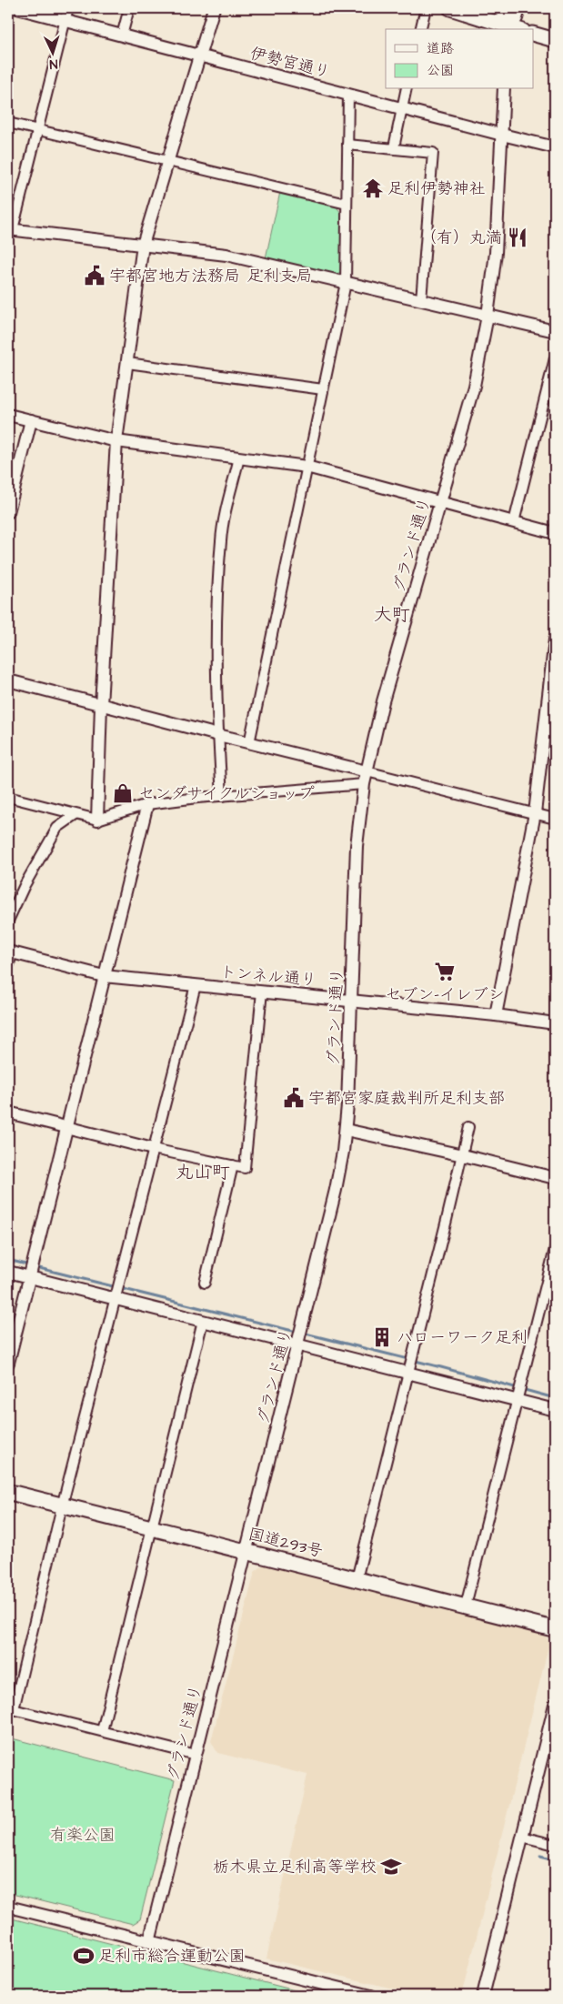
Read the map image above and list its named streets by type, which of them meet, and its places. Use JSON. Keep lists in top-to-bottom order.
{
  "streets": {
    "highway": ["国道293号"],
    "street": ["伊勢宮通り", "グランド通り", "トンネル通り"]
  },
  "crossings": [
    ["伊勢宮通り", "グランド通り"],
    ["グランド通り", "トンネル通り"],
    ["グランド通り", "国道293号"]
  ],
  "districts": ["大町", "丸山町"],
  "parks": ["有楽公園"],
  "places": {
    "temple": ["足利伊勢神社"],
    "restaurant": ["（有）丸満"],
    "public building": ["宇都宮地方法務局 足利支局", "宇都宮家庭裁判所足利支部"],
    "shop": ["センダサイクルショップ"],
    "supermarket": ["セブン-イレブン"],
    "building": ["ハローワーク足利"],
    "school or university": ["栃木県立足利高等学校"],
    "sports": ["足利市総合運動公園"]
  },
  "legend": ["道路", "公園"],
  "north": "bottom"
}
